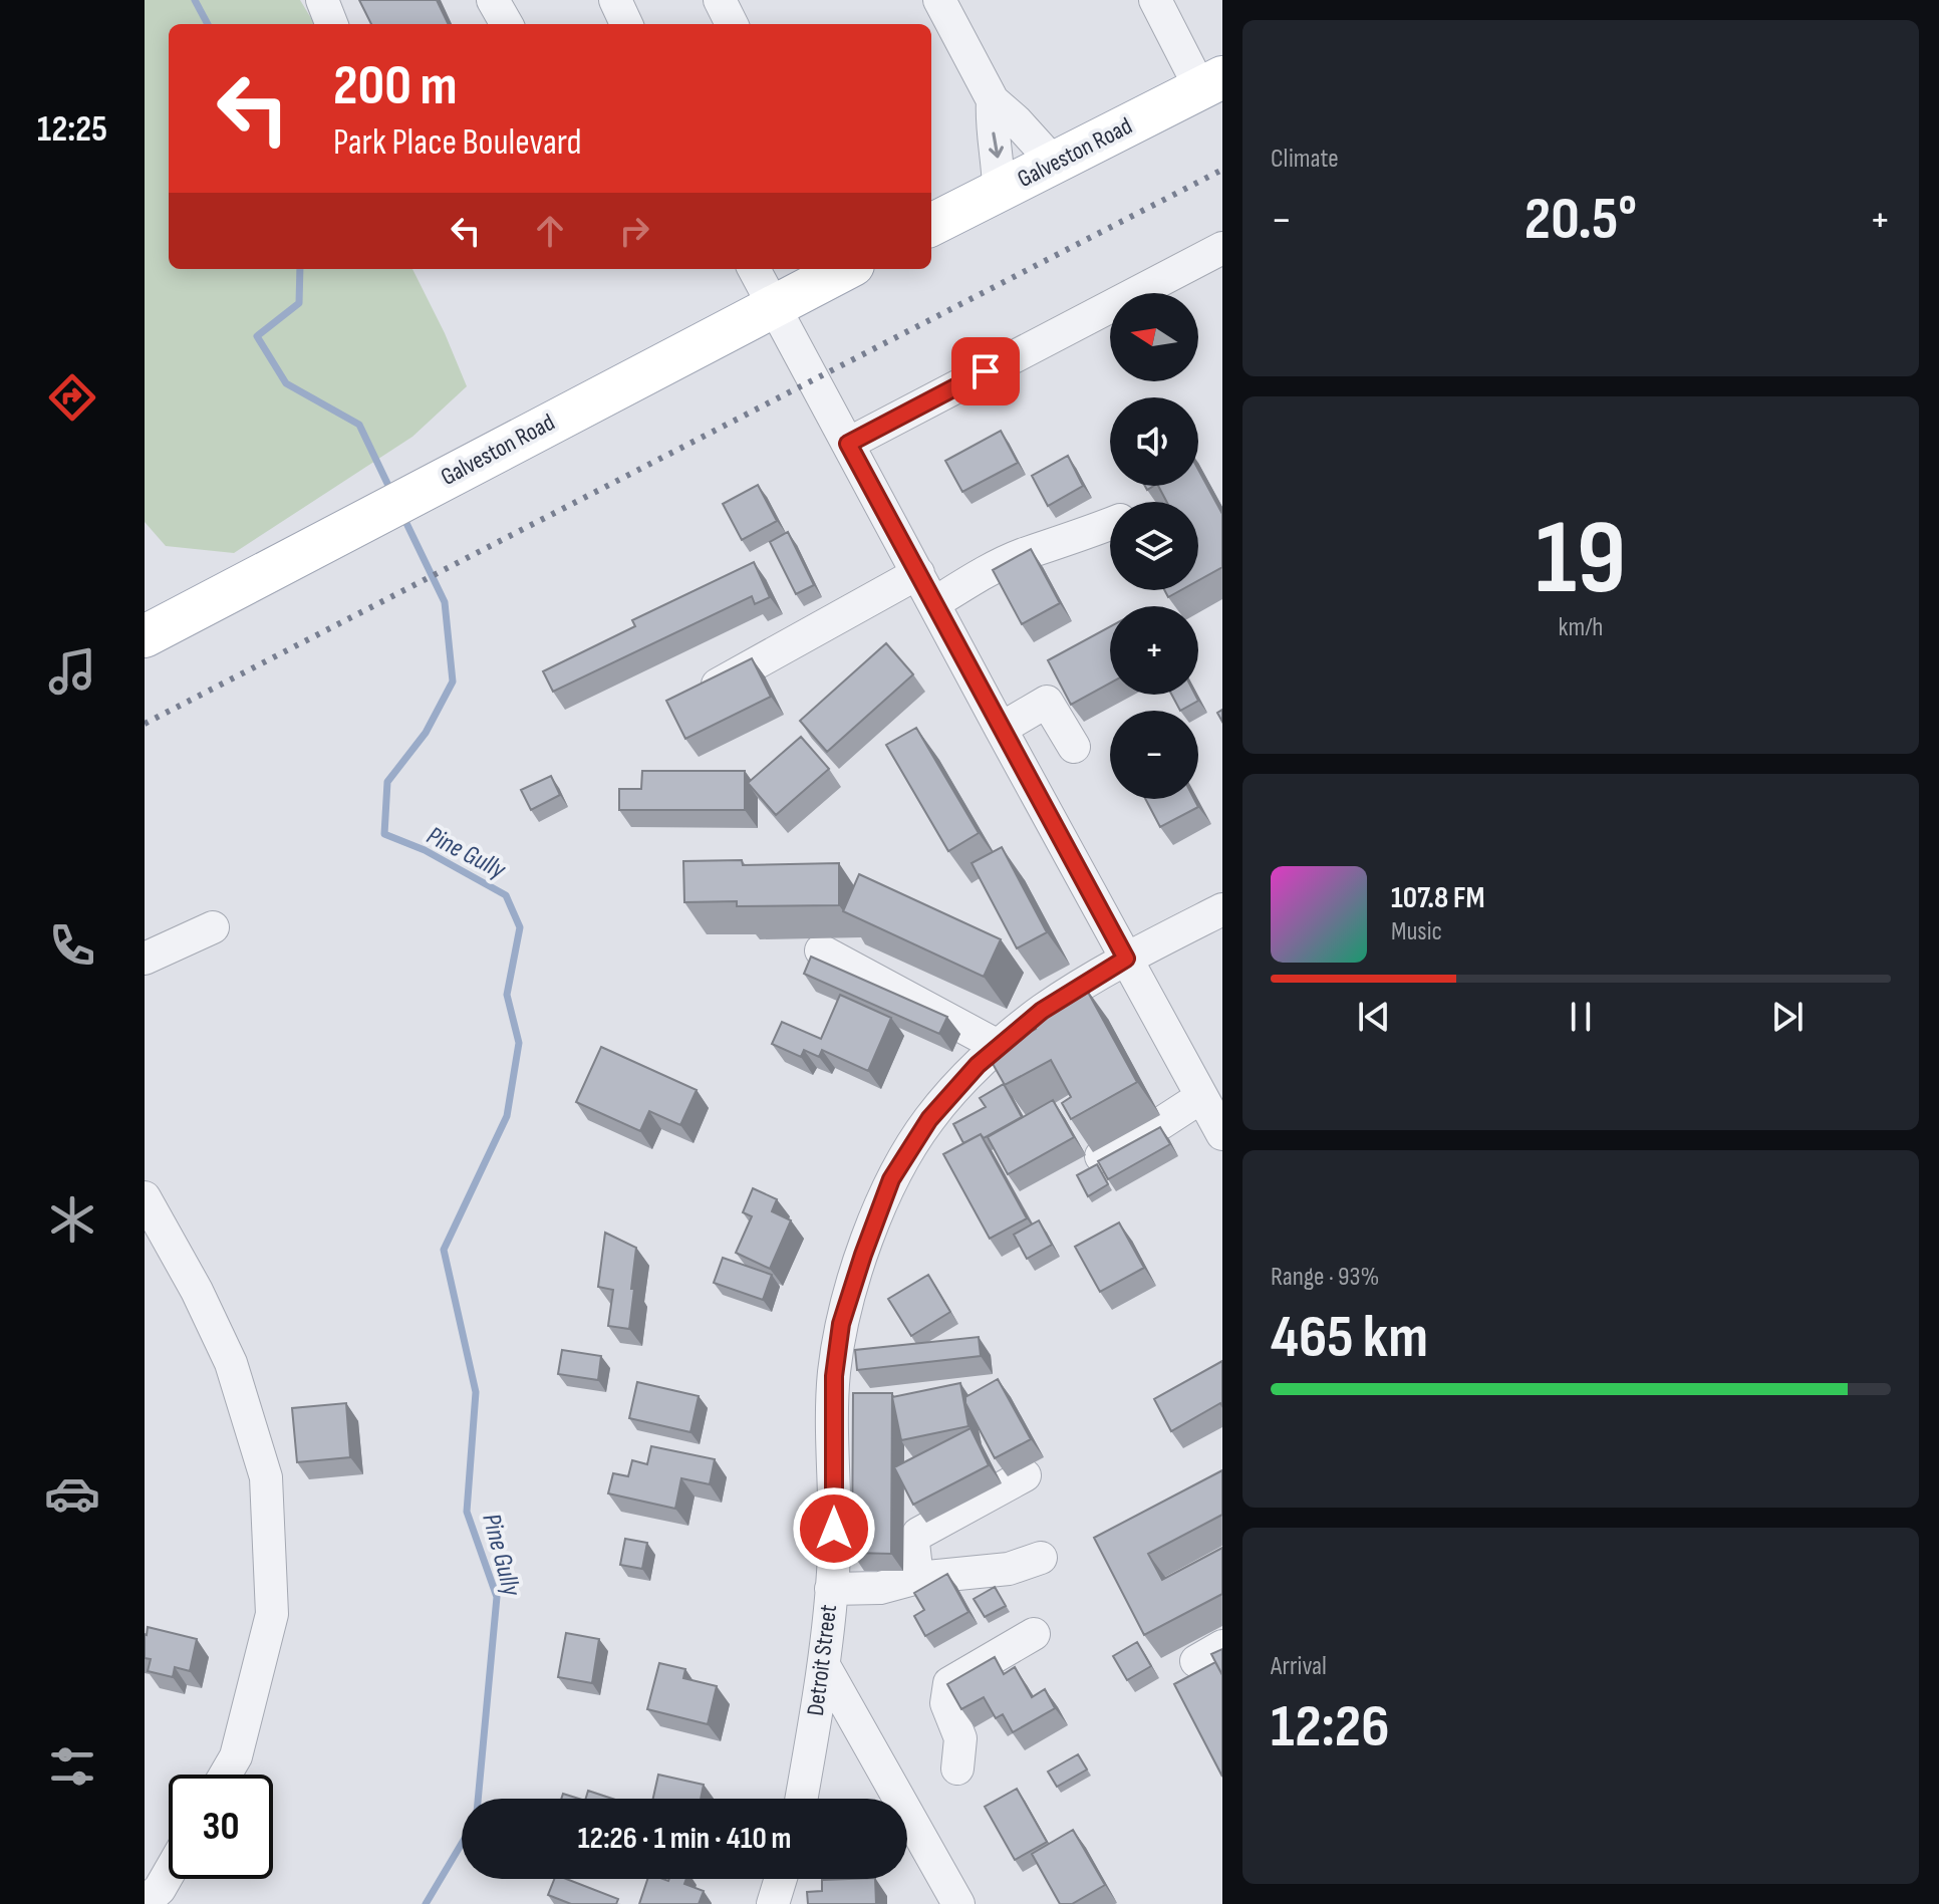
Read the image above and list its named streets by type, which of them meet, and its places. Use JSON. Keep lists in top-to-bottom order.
{
  "streets": {
    "main road": ["Galveston Road"],
    "street": ["Detroit Street"]
  },
  "water": ["Pine Gully"],
  "north": "left",
  "page": {
    "tabs": "12:25",
    "tile": [
      "Climate",
      ["19", "km/h"],
      ["Range · 93%", "465 km"],
      ["Arrival", "12:26"]
    ],
    "turn": ["200 m", "Park Place Boulevard"],
    "heat": ["−", "20.5°", "+"],
    "map_buttons": ["+", "−"],
    "song": ["107.8 FM", "Music"],
    "limit": "30",
    "trip": "12:26 · 1 min · 410 m"
  }
}
